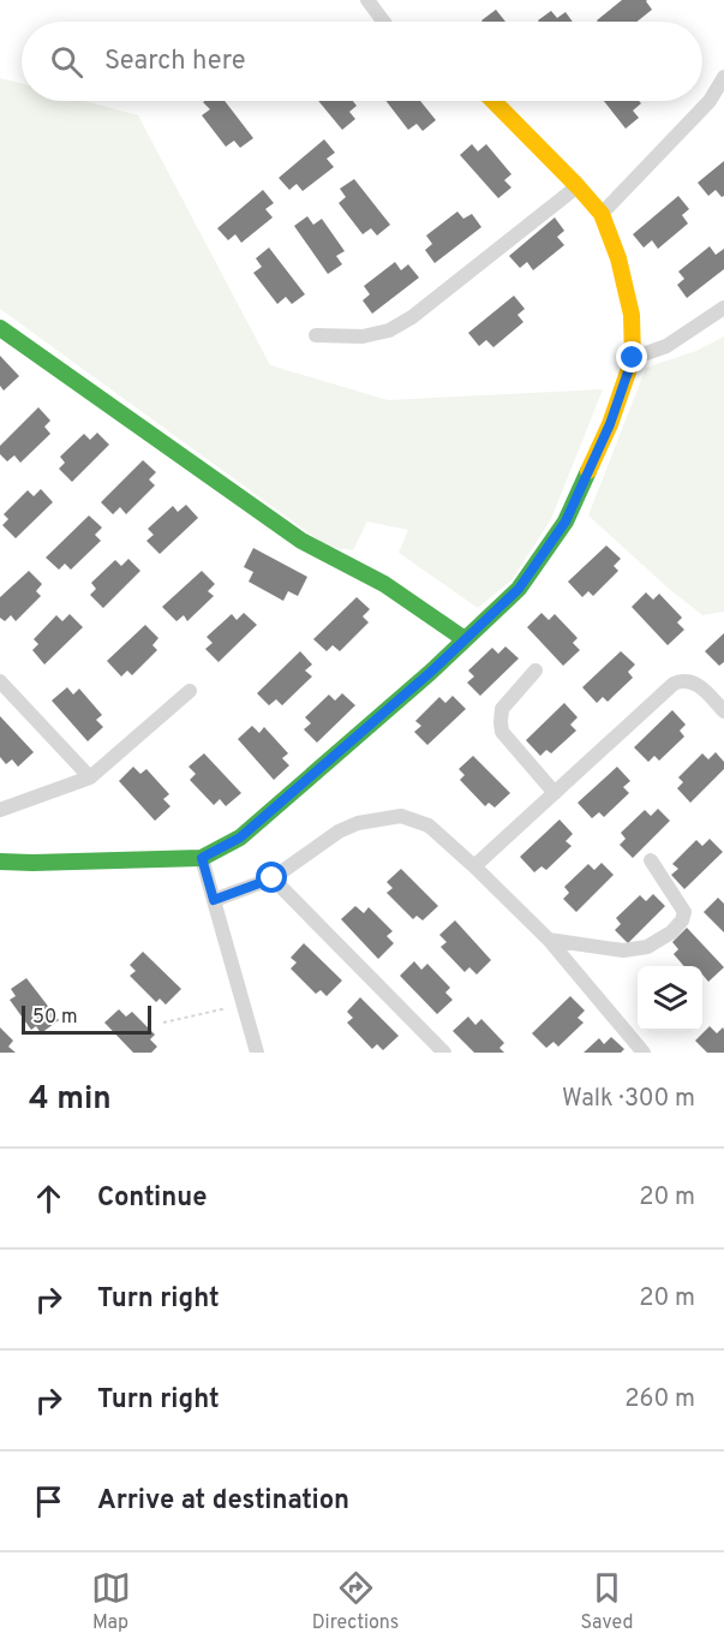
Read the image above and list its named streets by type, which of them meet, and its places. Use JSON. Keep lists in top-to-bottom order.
{
  "scale_bar": "50 m",
  "page": {
    "search": "Search here",
    "scale": "50 m",
    "heading": ["4 min", "Walk · 300 m"],
    "list": [
      ["Continue", "20 m"],
      ["Turn right", "20 m"],
      ["Turn right", "260 m"],
      "Arrive at destination"
    ],
    "nav": ["Map", "Directions", "Saved"]
  }
}
